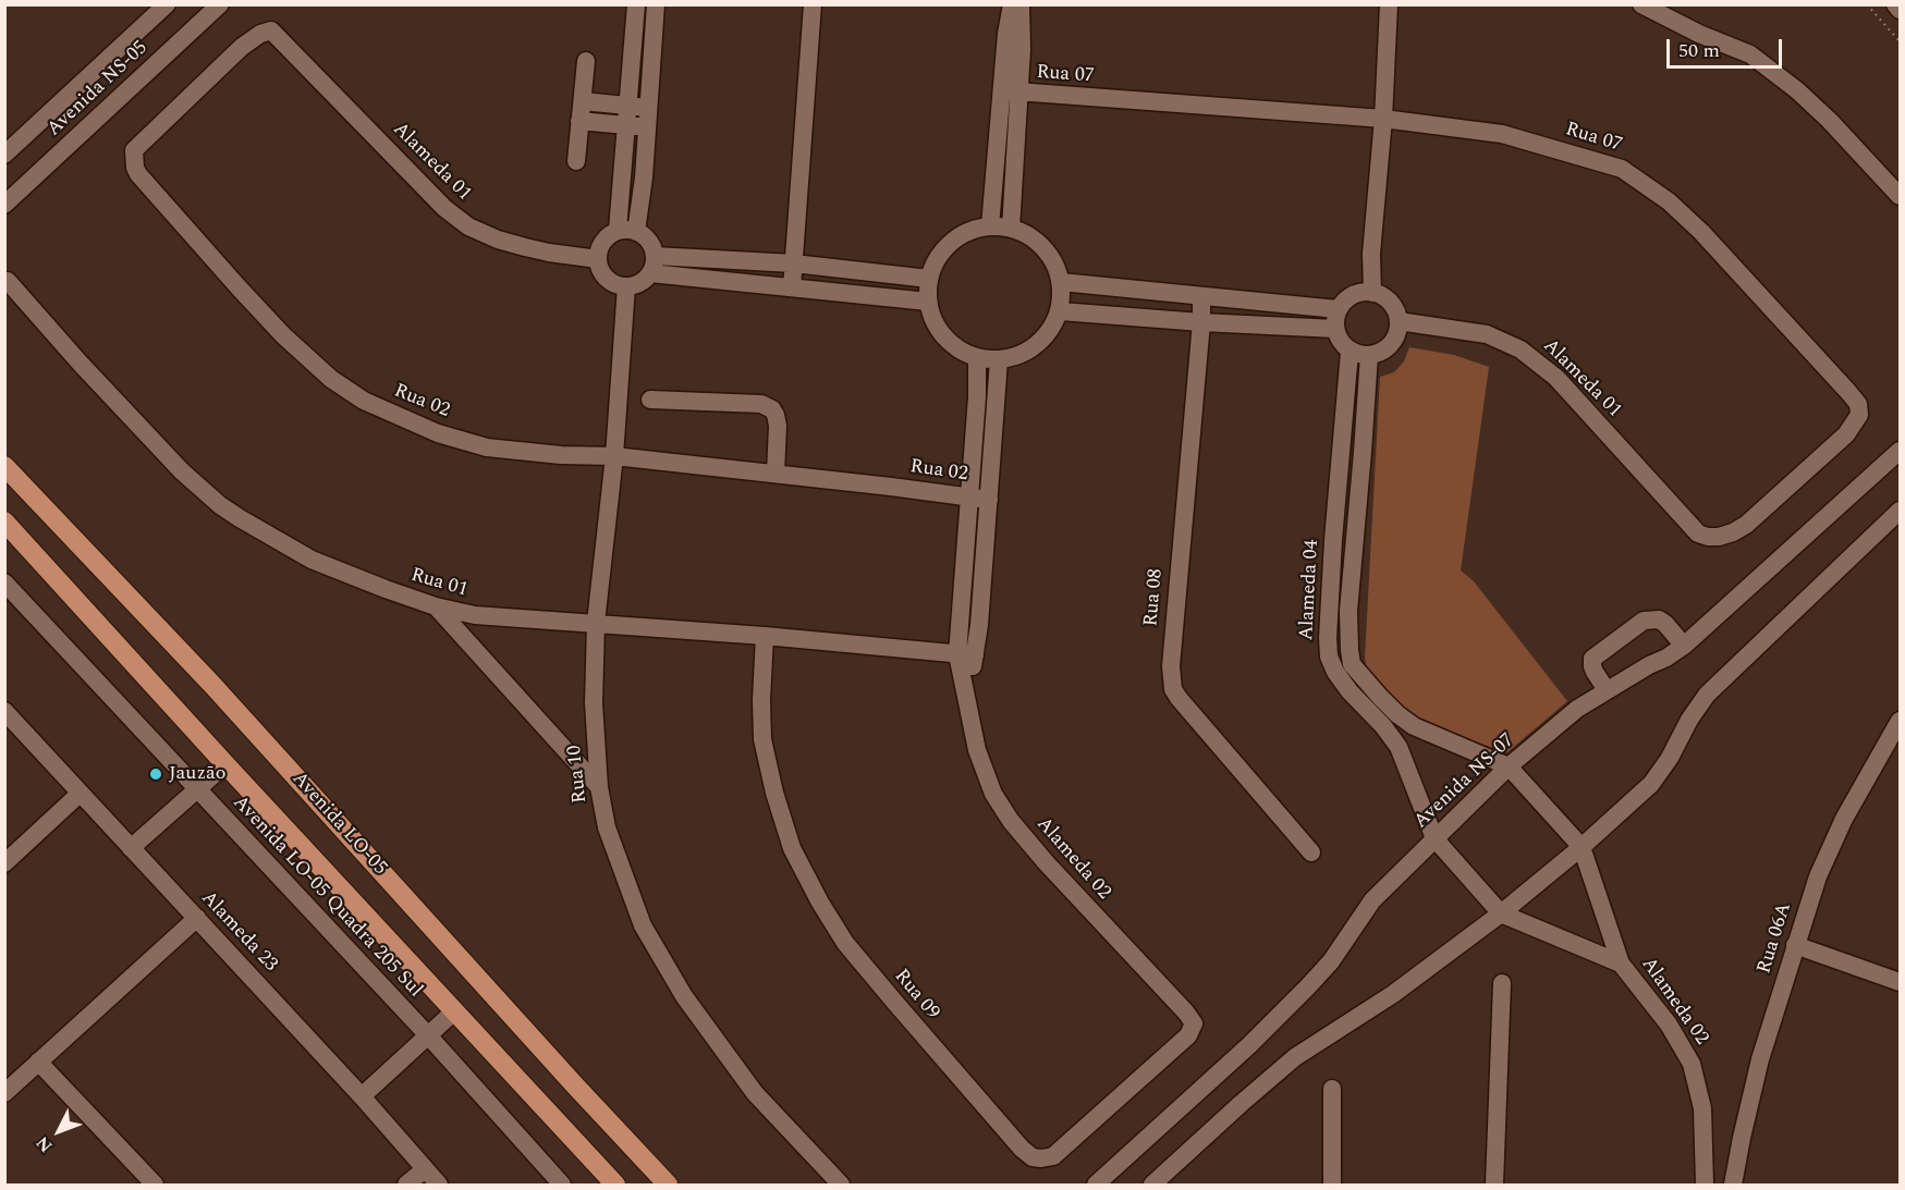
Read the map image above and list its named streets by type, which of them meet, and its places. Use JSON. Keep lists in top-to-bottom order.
{
  "streets": {
    "main road": ["Avenida LO-05"],
    "street": [
      "Rua 07",
      "Avenida NS-05",
      "Alameda 01",
      "Rua 02",
      "Rua 01",
      "Alameda 04",
      "Rua 08",
      "Rua 10",
      "Avenida NS-07",
      "Alameda 02",
      "Avenida LO-05 Quadra 205 Sul",
      "Alameda 23",
      "Rua 06A",
      "Rua 09"
    ]
  },
  "crossings": [
    ["Rua 07", "Alameda 01"],
    ["Alameda 01", "Rua 02"],
    ["Alameda 01", "Alameda 04"],
    ["Alameda 01", "Rua 10"],
    ["Rua 02", "Rua 10"],
    ["Rua 02", "Alameda 02"],
    ["Rua 01", "Rua 10"],
    ["Rua 01", "Alameda 02"],
    ["Rua 01", "Rua 09"],
    ["Alameda 04", "Avenida NS-07"],
    ["Alameda 02", "Rua 09"]
  ],
  "places": ["Jauzão"],
  "scale_bar": "50 m",
  "north": "bottom left"
}
